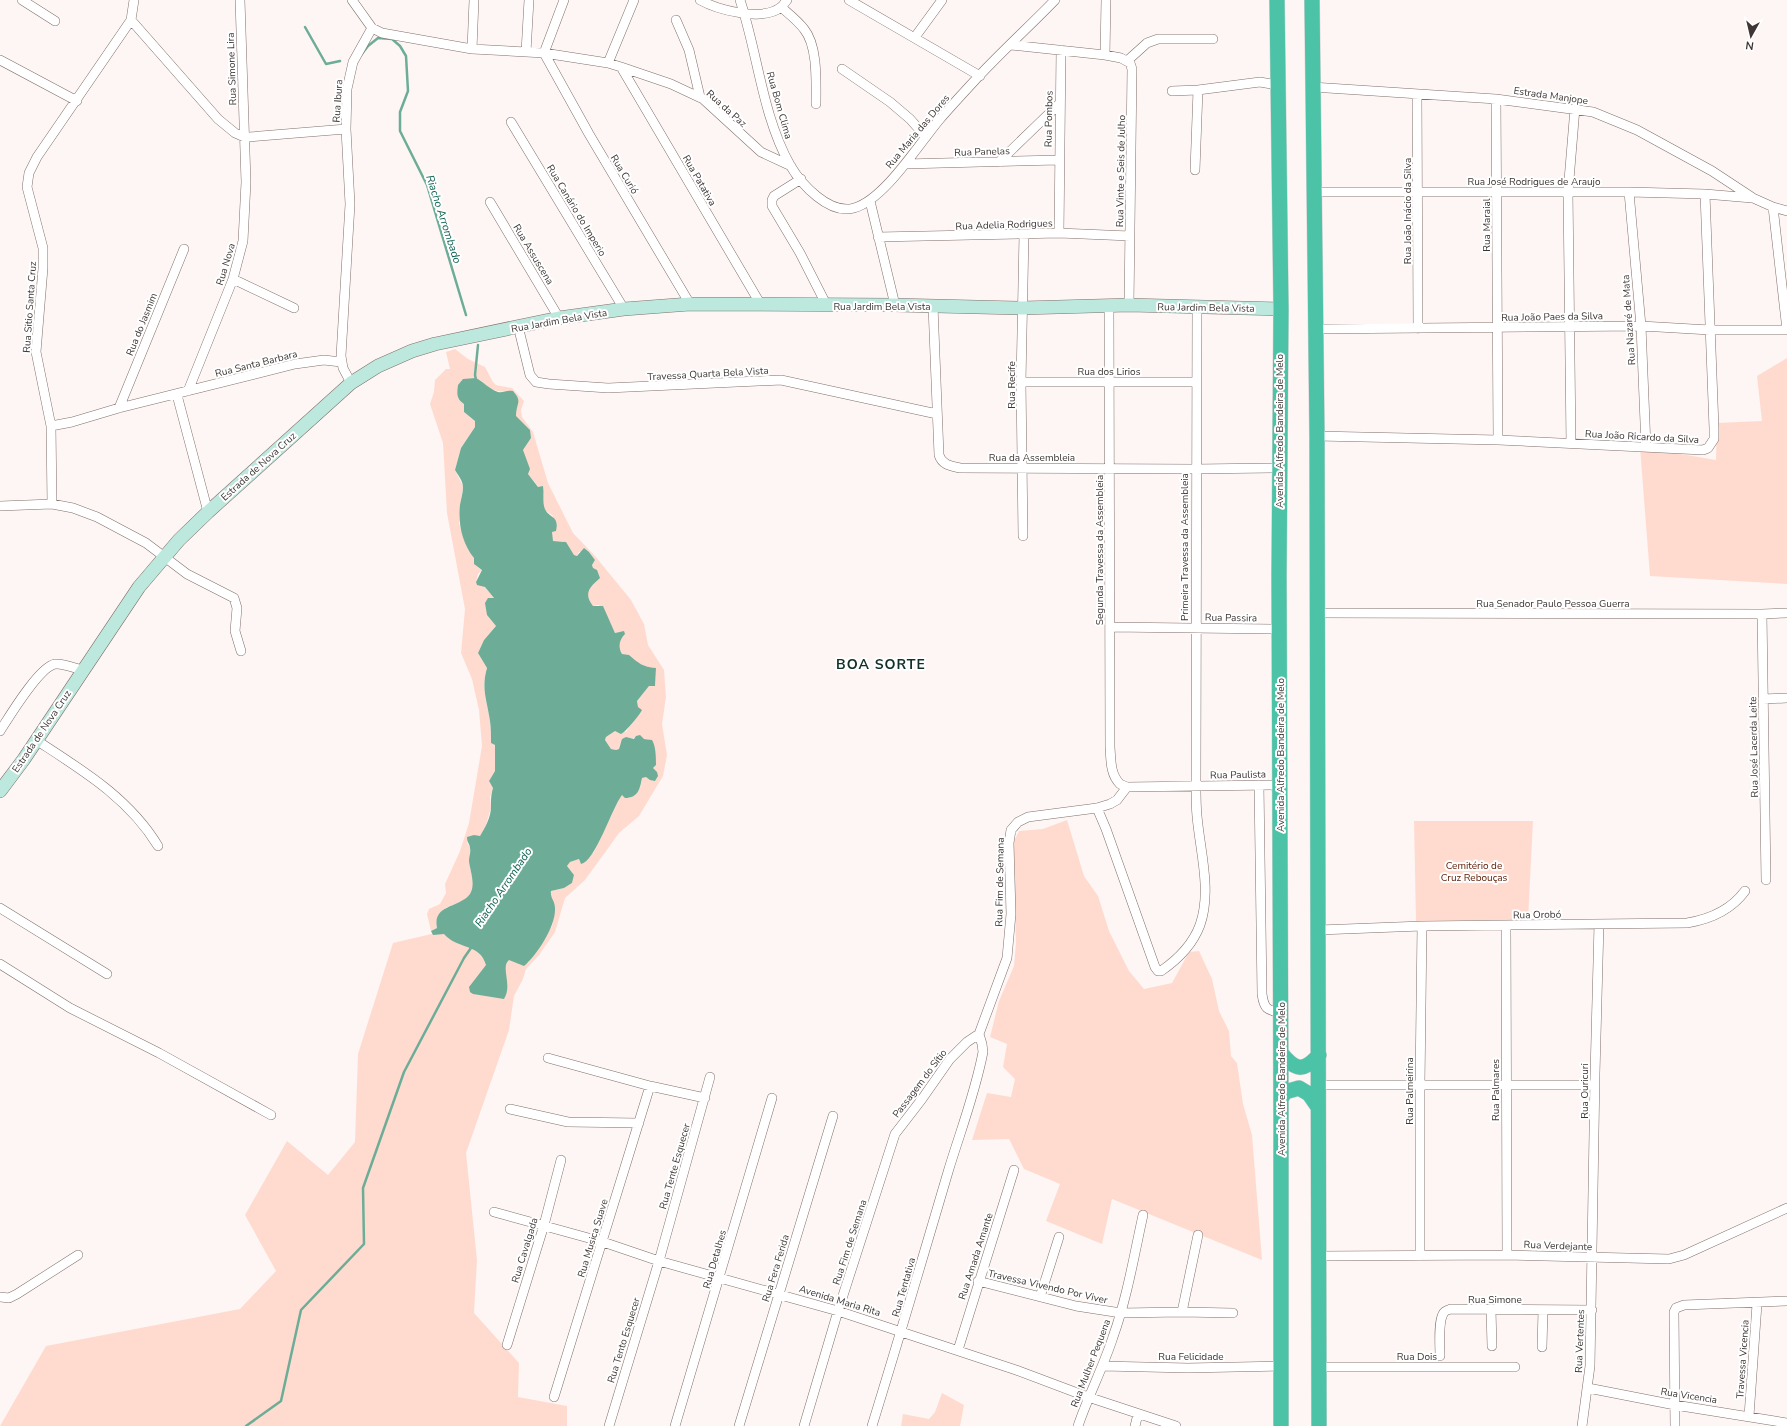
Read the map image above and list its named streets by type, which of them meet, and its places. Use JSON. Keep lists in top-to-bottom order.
{
  "streets": {
    "highway": ["Avenida Alfredo Bandeira de Melo"],
    "main road": ["Rua Jardim Bela Vista", "Estrada de Nova Cruz"],
    "street": [
      "Rua Simone Lira",
      "Estrada Manjope",
      "Rua Ibura",
      "Rua Bom Clima",
      "Rua da Paz",
      "Rua Pombos",
      "Rua Maria das Dores",
      "Rua Panelas",
      "Rua Vinte e Seis de Julho",
      "Rua Curió",
      "Rua Patativa",
      "Rua José Rodrigues de Araujo",
      "Rua Canário do Imperio",
      "Rua João Inácio da Silva",
      "Rua Adelia Rodrigues",
      "Rua Maraial",
      "Rua Assuscena",
      "Rua Nova",
      "Rua Sitio Santa Cruz",
      "Rua João Paes da Silva",
      "Rua Nazaré de Mata",
      "Rua do Jasmim",
      "Rua Santa Barbara",
      "Rua dos Lirios",
      "Travessa Quarta Bela Vista",
      "Rua Recife",
      "Rua João Ricardo da Silva",
      "Rua da Assembleia",
      "Primeira Travessa da Assembleia",
      "Segunda Travessa da Assembleia",
      "Rua Senador Paulo Pessoa Guerra",
      "Rua Passira",
      "Rua José Lacerda Leite",
      "Rua Paulista",
      "Rua Fim de Semana",
      "Rua Orobó",
      "Passagem do Sítio",
      "Rua Palmares",
      "Rua Palmeirina",
      "Rua Ouricuri",
      "Rua Tente Esquecer",
      "Rua Musica Suave",
      "Rua Verdejante",
      "Rua Cavalgada",
      "Rua Amada Amante",
      "Rua Detalhes",
      "Rua Fera Ferida",
      "Travessa Vivendo Por Viver",
      "Rua Tentativa",
      "Rua Simone",
      "Avenida Maria Rita",
      "Rua Tento Esquecer",
      "Rua Vertentes",
      "Rua Felicidade",
      "Rua Dois",
      "Travessa Vicencia",
      "Rua Mulher Pequena",
      "Rua Vicencia"
    ]
  },
  "crossings": [
    ["Rua Simone Lira", "Rua Nova"],
    ["Estrada Manjope", "Rua José Rodrigues de Araujo"],
    ["Estrada Manjope", "Rua João Inácio da Silva"],
    ["Estrada Manjope", "Rua Maraial"],
    ["Rua Ibura", "Rua Santa Barbara"],
    ["Rua Ibura", "Estrada de Nova Cruz"],
    ["Rua Bom Clima", "Rua da Paz"],
    ["Rua Bom Clima", "Rua Maria das Dores"],
    ["Rua da Paz", "Rua Patativa"],
    ["Rua Pombos", "Rua Panelas"],
    ["Rua Pombos", "Rua Adelia Rodrigues"],
    ["Rua Maria das Dores", "Rua Panelas"],
    ["Rua Vinte e Seis de Julho", "Rua Adelia Rodrigues"],
    ["Rua Vinte e Seis de Julho", "Rua Jardim Bela Vista"],
    ["Rua Curió", "Rua Jardim Bela Vista"],
    ["Rua Patativa", "Rua Jardim Bela Vista"],
    ["Rua José Rodrigues de Araujo", "Rua João Inácio da Silva"],
    ["Rua José Rodrigues de Araujo", "Rua Maraial"],
    ["Rua José Rodrigues de Araujo", "Rua Nazaré de Mata"],
    ["Rua José Rodrigues de Araujo", "Rua João Ricardo da Silva"],
    ["Rua Canário do Imperio", "Rua Jardim Bela Vista"],
    ["Rua João Inácio da Silva", "Rua João Paes da Silva"],
    ["Rua Adelia Rodrigues", "Rua Recife"],
    ["Rua Maraial", "Rua João Paes da Silva"],
    ["Rua Maraial", "Rua João Ricardo da Silva"],
    ["Rua Assuscena", "Rua Jardim Bela Vista"],
    ["Rua Nova", "Rua Santa Barbara"],
    ["Rua Jardim Bela Vista", "Travessa Quarta Bela Vista"],
    ["Rua Jardim Bela Vista", "Rua Recife"],
    ["Rua Jardim Bela Vista", "Avenida Alfredo Bandeira de Melo"],
    ["Rua Jardim Bela Vista", "Rua da Assembleia"],
    ["Rua Jardim Bela Vista", "Estrada de Nova Cruz"],
    ["Rua Jardim Bela Vista", "Primeira Travessa da Assembleia"],
    ["Rua Jardim Bela Vista", "Segunda Travessa da Assembleia"],
    ["Rua Sitio Santa Cruz", "Rua Santa Barbara"],
    ["Rua João Paes da Silva", "Rua Nazaré de Mata"],
    ["Rua João Paes da Silva", "Rua João Ricardo da Silva"],
    ["Rua Nazaré de Mata", "Rua João Ricardo da Silva"],
    ["Rua do Jasmim", "Rua Santa Barbara"],
    ["Rua dos Lirios", "Rua Recife"],
    ["Rua dos Lirios", "Primeira Travessa da Assembleia"],
    ["Rua dos Lirios", "Segunda Travessa da Assembleia"],
    ["Travessa Quarta Bela Vista", "Rua da Assembleia"],
    ["Rua Recife", "Rua da Assembleia"],
    ["Avenida Alfredo Bandeira de Melo", "Rua da Assembleia"],
    ["Avenida Alfredo Bandeira de Melo", "Rua Passira"],
    ["Avenida Alfredo Bandeira de Melo", "Rua Paulista"],
    ["Avenida Alfredo Bandeira de Melo", "Rua Felicidade"],
    ["Rua da Assembleia", "Primeira Travessa da Assembleia"],
    ["Rua da Assembleia", "Segunda Travessa da Assembleia"],
    ["Primeira Travessa da Assembleia", "Rua Passira"],
    ["Primeira Travessa da Assembleia", "Rua Paulista"],
    ["Primeira Travessa da Assembleia", "Rua Fim de Semana"],
    ["Segunda Travessa da Assembleia", "Rua Passira"],
    ["Segunda Travessa da Assembleia", "Rua Paulista"],
    ["Segunda Travessa da Assembleia", "Rua Fim de Semana"],
    ["Rua Senador Paulo Pessoa Guerra", "Rua José Lacerda Leite"],
    ["Rua Paulista", "Rua Fim de Semana"],
    ["Rua Fim de Semana", "Passagem do Sítio"],
    ["Rua Fim de Semana", "Rua Tentativa"],
    ["Rua Fim de Semana", "Avenida Maria Rita"],
    ["Rua Orobó", "Rua Palmares"],
    ["Rua Orobó", "Rua Palmeirina"],
    ["Rua Orobó", "Rua Ouricuri"],
    ["Passagem do Sítio", "Rua Tentativa"],
    ["Rua Palmares", "Rua Verdejante"],
    ["Rua Palmeirina", "Rua Verdejante"],
    ["Rua Ouricuri", "Rua Verdejante"],
    ["Rua Ouricuri", "Rua Vertentes"],
    ["Rua Tente Esquecer", "Avenida Maria Rita"],
    ["Rua Tente Esquecer", "Rua Tento Esquecer"],
    ["Rua Musica Suave", "Avenida Maria Rita"],
    ["Rua Verdejante", "Rua Vertentes"],
    ["Rua Cavalgada", "Avenida Maria Rita"],
    ["Rua Amada Amante", "Travessa Vivendo Por Viver"],
    ["Rua Amada Amante", "Avenida Maria Rita"],
    ["Rua Detalhes", "Avenida Maria Rita"],
    ["Rua Fera Ferida", "Avenida Maria Rita"],
    ["Travessa Vivendo Por Viver", "Rua Mulher Pequena"],
    ["Rua Tentativa", "Avenida Maria Rita"],
    ["Rua Simone", "Rua Vertentes"],
    ["Avenida Maria Rita", "Rua Tento Esquecer"],
    ["Avenida Maria Rita", "Rua Mulher Pequena"],
    ["Rua Vertentes", "Rua Vicencia"],
    ["Rua Felicidade", "Rua Mulher Pequena"],
    ["Travessa Vicencia", "Rua Vicencia"]
  ],
  "districts": ["BOA SORTE"],
  "water": ["Riacho Arrombado"],
  "parks": ["Cemitério de Cruz Rebouças"],
  "north": "bottom"
}
